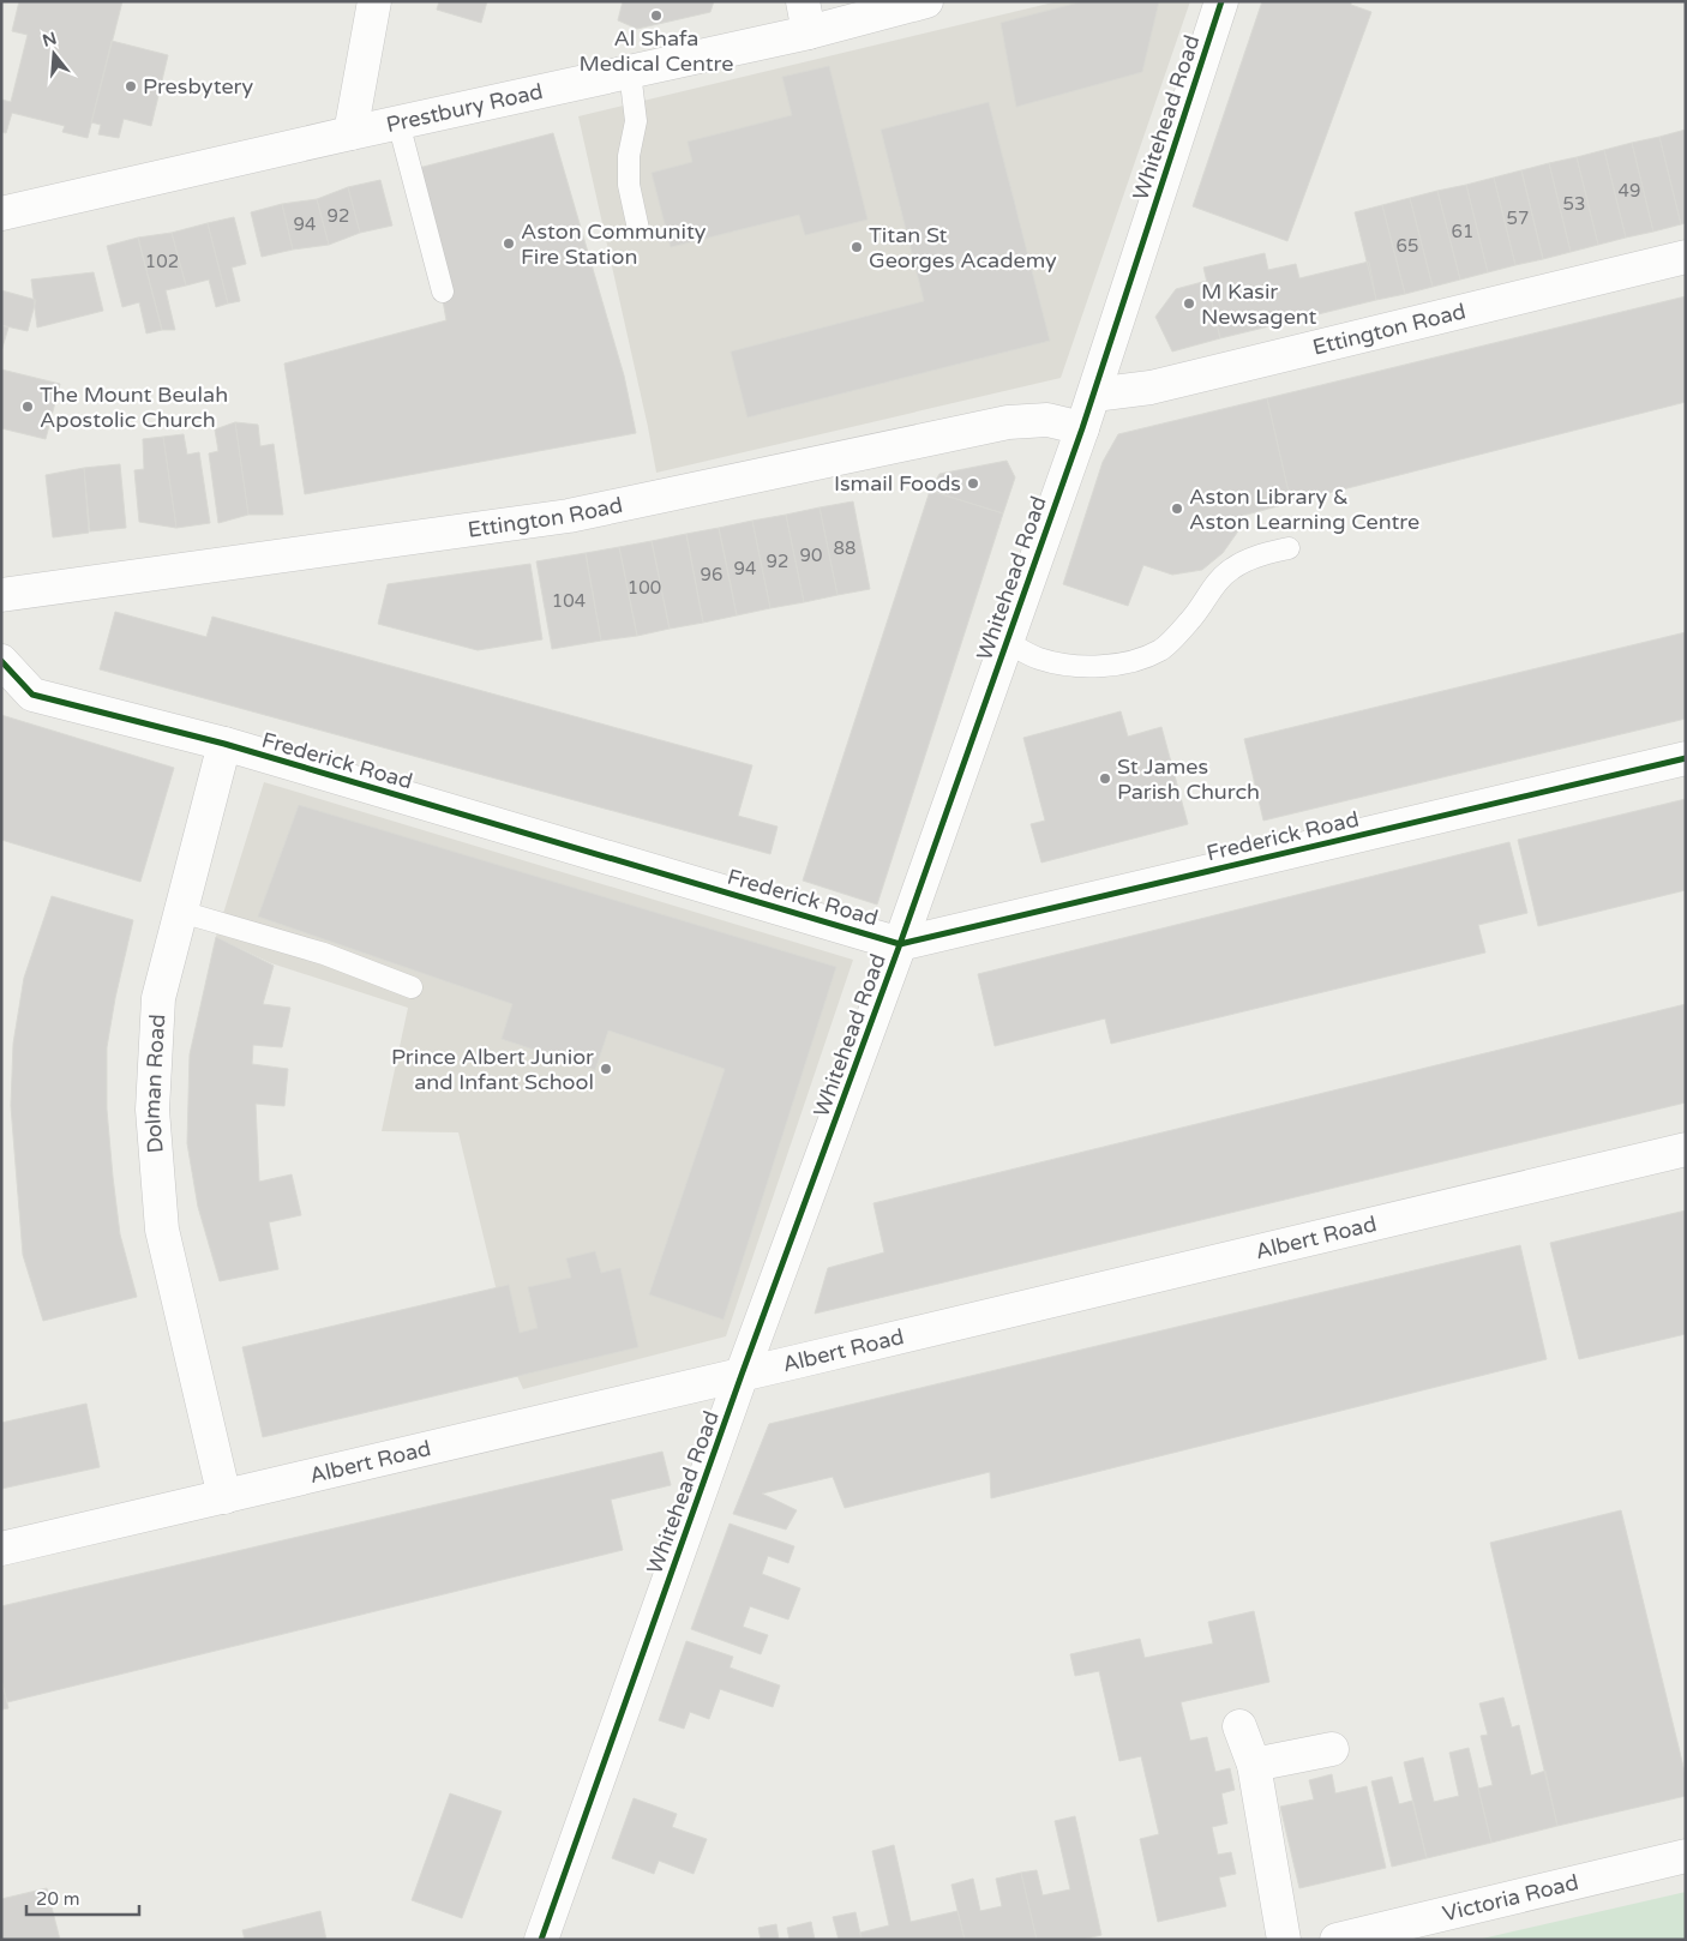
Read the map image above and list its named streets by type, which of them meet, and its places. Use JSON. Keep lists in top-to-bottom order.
{
  "streets": {
    "street": [
      "Prestbury Road",
      "Whitehead Road",
      "Ettington Road",
      "Frederick Road",
      "Dolman Road",
      "Albert Road",
      "Victoria Road"
    ]
  },
  "crossings": [
    ["Whitehead Road", "Ettington Road"],
    ["Whitehead Road", "Frederick Road"],
    ["Whitehead Road", "Albert Road"],
    ["Frederick Road", "Dolman Road"],
    ["Dolman Road", "Albert Road"]
  ],
  "places": [
    "Al Shafa Medical Centre",
    "Presbytery",
    "Aston Community Fire Station",
    "Titan St Georges Academy",
    "M Kasir Newsagent",
    "The Mount Beulah Apostolic Church",
    "Ismail Foods",
    "Aston Library & Aston Learning Centre",
    "St James Parish Church",
    "Prince Albert Junior and Infant School"
  ],
  "house_numbers": [
    "49",
    "53",
    "92",
    "57",
    "94",
    "61",
    "65",
    "102",
    "88",
    "90",
    "92",
    "94",
    "96",
    "100",
    "104"
  ],
  "scale_bar": "20 m",
  "north": "top"
}
